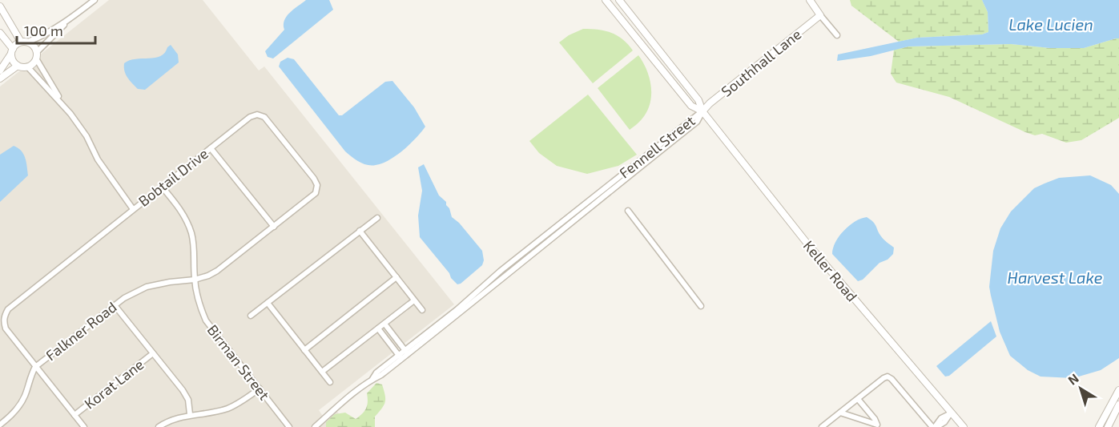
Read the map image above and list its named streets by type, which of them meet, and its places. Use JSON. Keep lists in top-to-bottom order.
{
  "streets": {
    "street": [
      "Southhall Lane",
      "Fennell Street",
      "Bobtail Drive",
      "Keller Road",
      "Falkner Road",
      "Birman Street",
      "Korat Lane"
    ]
  },
  "crossings": [
    ["Southhall Lane", "Fennell Street"],
    ["Southhall Lane", "Keller Road"],
    ["Fennell Street", "Keller Road"],
    ["Bobtail Drive", "Falkner Road"],
    ["Bobtail Drive", "Birman Street"],
    ["Bobtail Drive", "Korat Lane"],
    ["Falkner Road", "Birman Street"]
  ],
  "water": ["Lake Lucien", "Harvest Lake"],
  "scale_bar": "100 m",
  "north": "top left"
}
